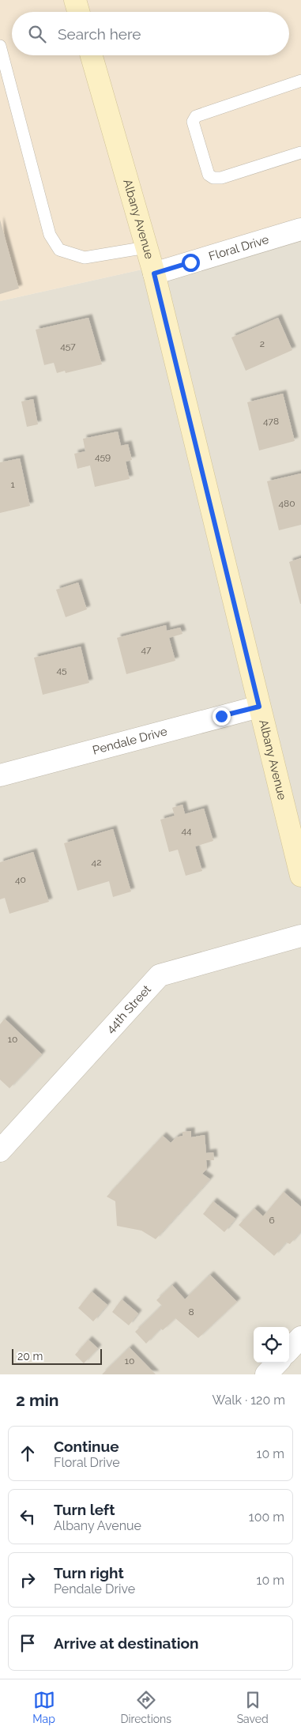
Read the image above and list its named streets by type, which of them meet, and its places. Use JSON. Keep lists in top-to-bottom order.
{
  "streets": {
    "street": [
      "Albany Avenue",
      "Floral Drive",
      "Pendale Drive",
      "44th Street"
    ]
  },
  "crossings": [
    ["Albany Avenue", "Floral Drive"],
    ["Albany Avenue", "Pendale Drive"]
  ],
  "house_numbers": [
    "2",
    "457",
    "478",
    "459",
    "1",
    "480",
    "47",
    "45",
    "44",
    "42",
    "40",
    "10",
    "6",
    "8",
    "10"
  ],
  "scale_bar": "20 m",
  "page": {
    "search": "Search here",
    "scale": "20 m",
    "heading": ["2 min", "Walk · 120 m"],
    "list": [
      ["Continue", "Floral Drive", "10 m"],
      ["Turn left", "Albany Avenue", "100 m"],
      ["Turn right", "Pendale Drive", "10 m"],
      "Arrive at destination"
    ],
    "nav": ["Map", "Directions", "Saved"]
  }
}
